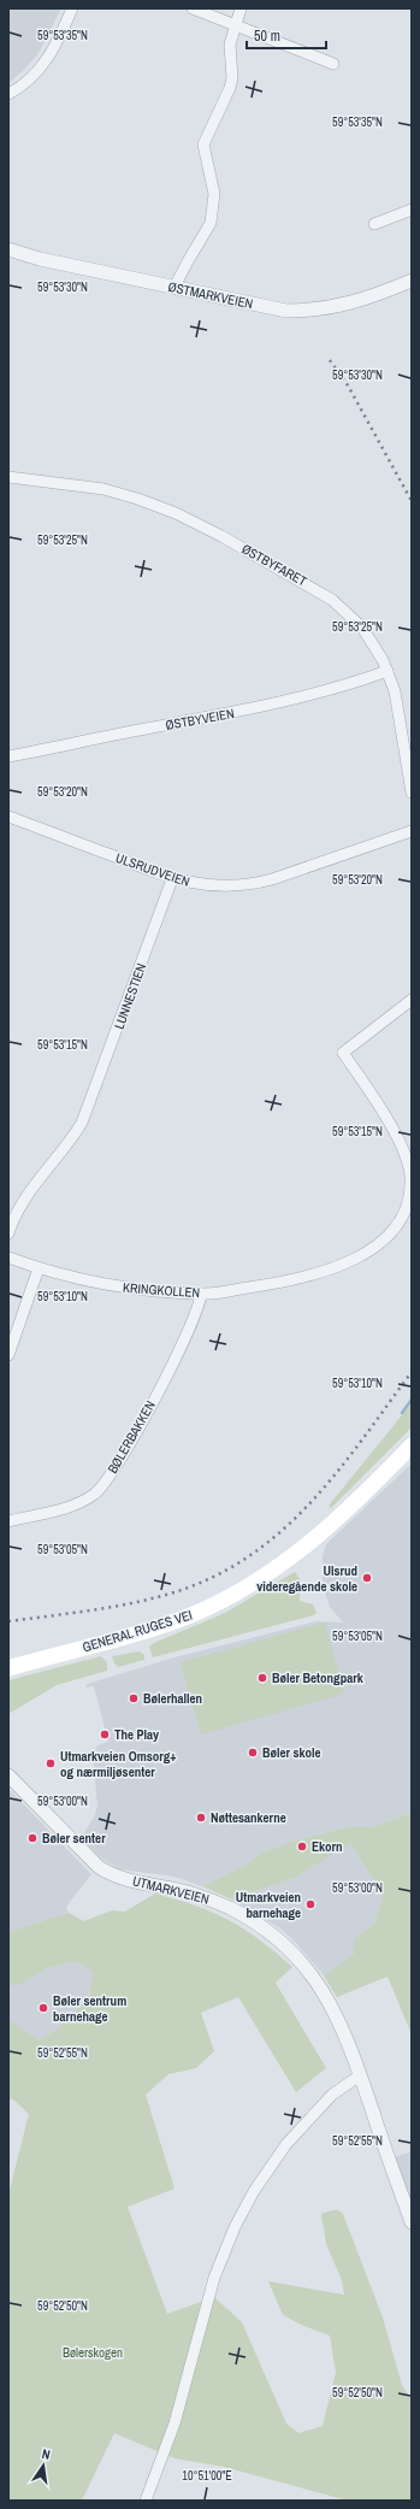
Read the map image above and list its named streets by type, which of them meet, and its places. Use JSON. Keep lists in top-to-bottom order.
{
  "streets": {
    "main road": ["GENERAL RUGES VEI"],
    "street": [
      "ØSTMARKVEIEN",
      "ØSTBYFARET",
      "ØSTBYVEIEN",
      "ULSRUDVEIEN",
      "LUNNESTIEN",
      "KRINGKOLLEN",
      "BØLERBAKKEN",
      "UTMARKVEIEN"
    ]
  },
  "crossings": [
    ["ØSTBYFARET", "ØSTBYVEIEN"],
    ["ULSRUDVEIEN", "LUNNESTIEN"],
    ["KRINGKOLLEN", "BØLERBAKKEN"]
  ],
  "parks": ["Bølerskogen"],
  "places": [
    "Ulsrud videregående skole",
    "Bøler Betongpark",
    "Bølerhallen",
    "The Play",
    "Bøler skole",
    "Utmarkveien Omsorg+ og nærmiljøsenter",
    "Nøttesankerne",
    "Bøler senter",
    "Ekorn",
    "Utmarkveien barnehage",
    "Bøler sentrum barnehage"
  ],
  "scale_bar": "50 m",
  "north": "top",
  "coordinates": [
    "59°53'35\"N",
    "59°53'30\"N",
    "59°53'25\"N",
    "59°53'20\"N",
    "59°53'15\"N",
    "59°53'10\"N",
    "59°53'05\"N",
    "59°53'00\"N",
    "59°52'55\"N",
    "59°52'50\"N",
    "10°51'00\"E"
  ]
}
